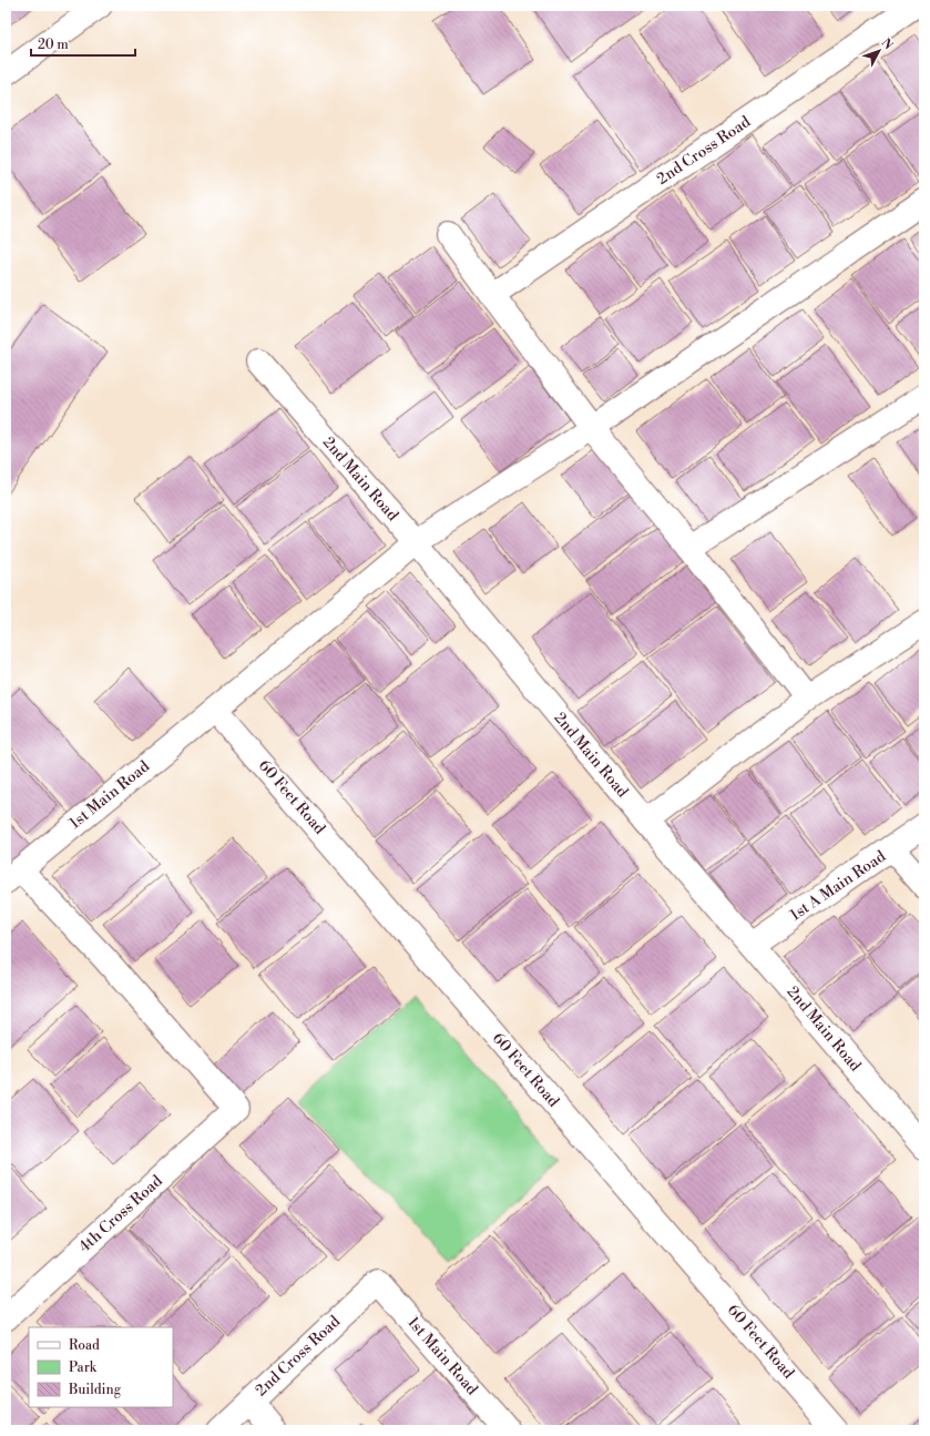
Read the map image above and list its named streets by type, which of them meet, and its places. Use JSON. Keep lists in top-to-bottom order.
{
  "streets": {
    "street": [
      "2nd Cross Road",
      "2nd Main Road",
      "1st Main Road",
      "60 Feet Road",
      "1st A Main Road",
      "4th Cross Road"
    ]
  },
  "crossings": [
    ["2nd Cross Road", "1st Main Road"],
    ["2nd Main Road", "1st Main Road"],
    ["2nd Main Road", "1st A Main Road"],
    ["1st Main Road", "60 Feet Road"],
    ["1st Main Road", "4th Cross Road"]
  ],
  "legend": ["Road", "Park", "Building"],
  "scale_bar": "20 m",
  "north": "top right"
}
